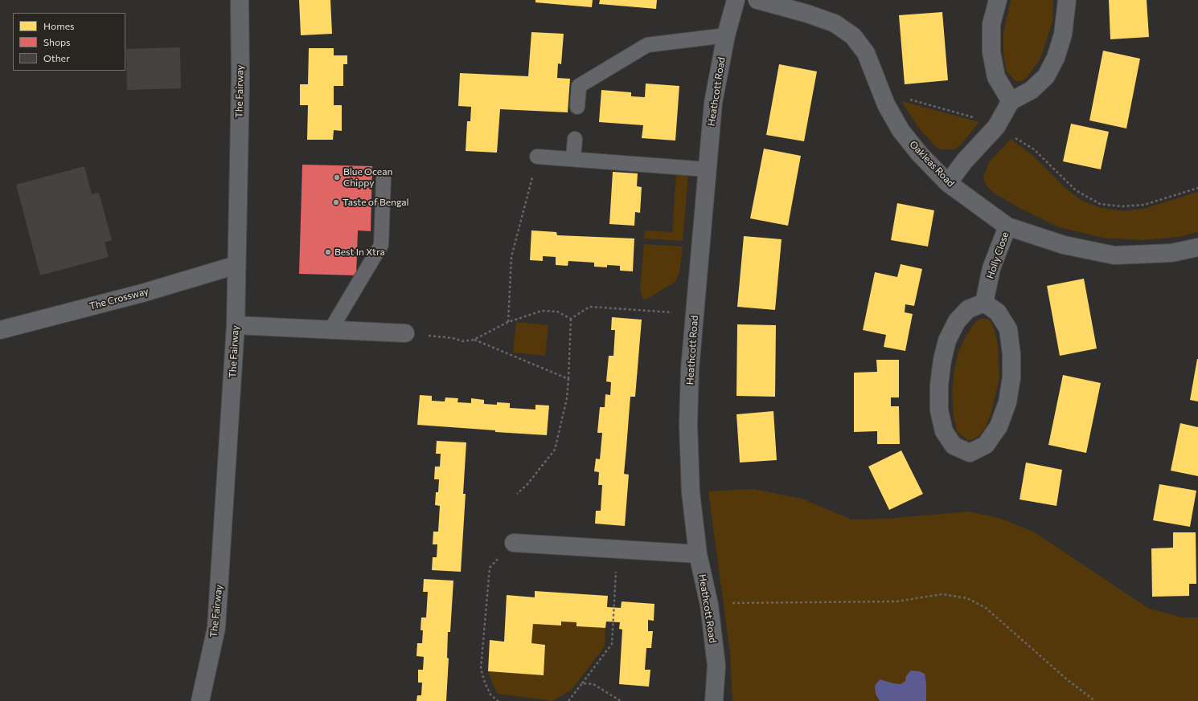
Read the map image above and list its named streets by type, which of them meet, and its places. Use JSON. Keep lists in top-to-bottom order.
{
  "streets": {
    "street": [
      "The Fairway",
      "Heathcott Road",
      "Oakleas Road",
      "Holly Close",
      "The Crossway"
    ]
  },
  "crossings": [
    ["The Fairway", "The Crossway"],
    ["Oakleas Road", "Holly Close"]
  ],
  "places": ["Blue Ocean Chippy", "Taste of Bengal", "Best In Xtra"],
  "legend": ["Homes", "Shops", "Other"]
}
